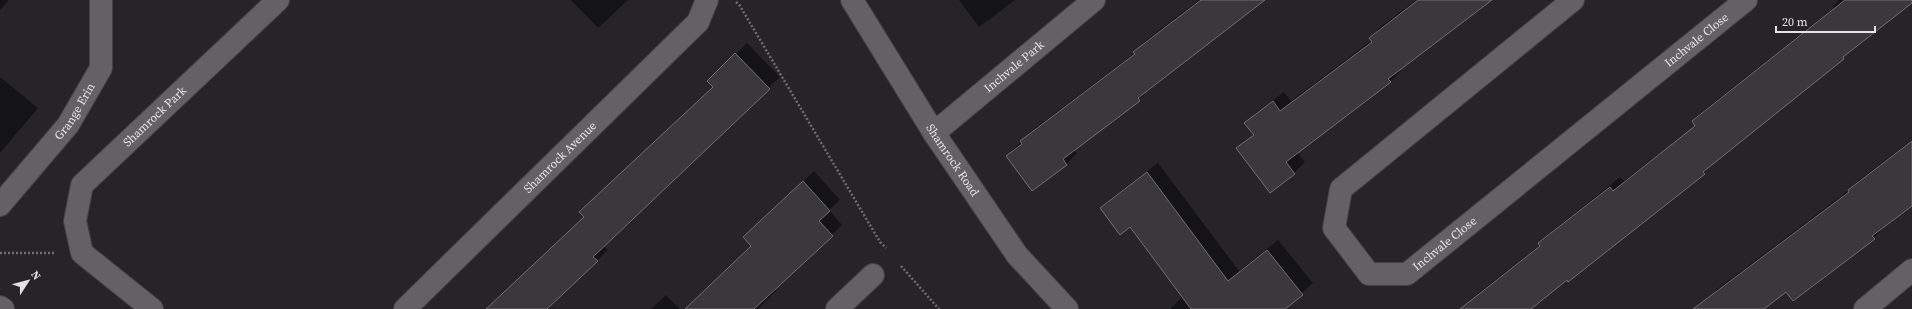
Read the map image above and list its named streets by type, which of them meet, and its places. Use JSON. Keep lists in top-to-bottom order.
{
  "streets": {
    "street": [
      "Inchvale Close",
      "Inchvale Park",
      "Grange Erin",
      "Shamrock Park",
      "Shamrock Avenue",
      "Shamrock Road"
    ]
  },
  "crossings": [
    ["Inchvale Park", "Shamrock Road"]
  ],
  "scale_bar": "20 m",
  "north": "top right"
}
